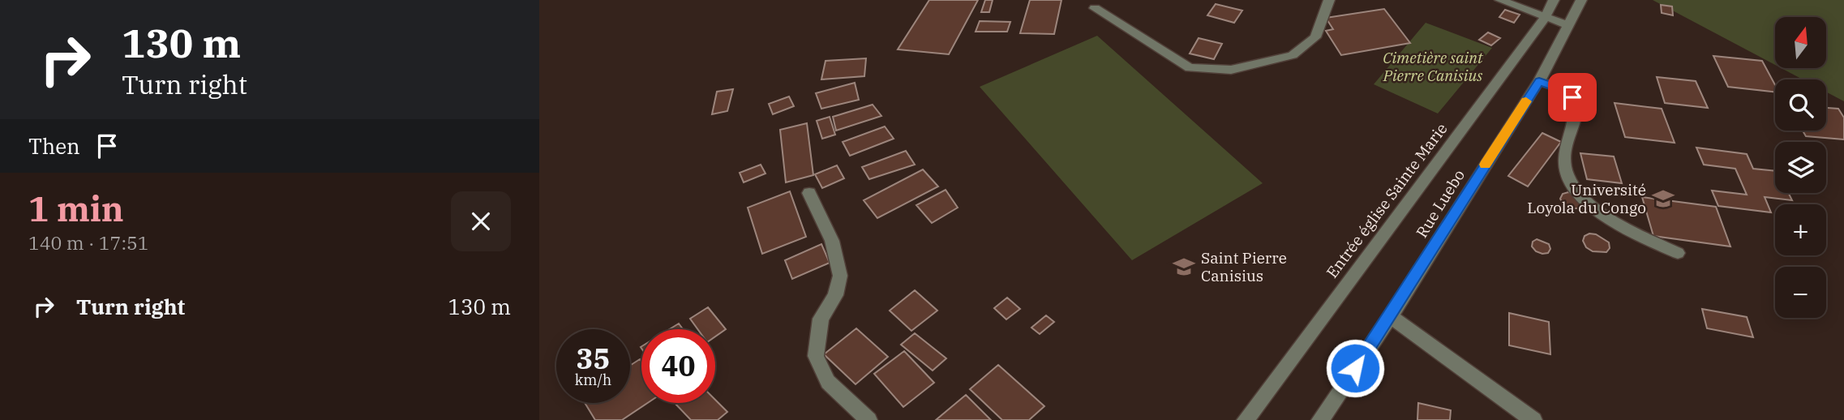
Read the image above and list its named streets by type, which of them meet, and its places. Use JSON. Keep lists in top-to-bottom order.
{
  "streets": {
    "street": ["Entrée église Sainte Marie", "Rue Luebo"]
  },
  "parks": ["Cimetière saint Pierre Canisius"],
  "places": {
    "school or university": ["Université Loyola du Congo", "Saint Pierre Canisius"]
  },
  "north": "top",
  "page": {
    "turn": ["130 m", "Turn right"],
    "map_buttons": ["+", "−"],
    "then": "Then",
    "heading": ["1 min", "140 m · 17:51"],
    "list": [
      {
        "name": "Turn right",
        "value": "130 m"
      }
    ],
    "speed": "35 km/h",
    "limit": "40"
  }
}
